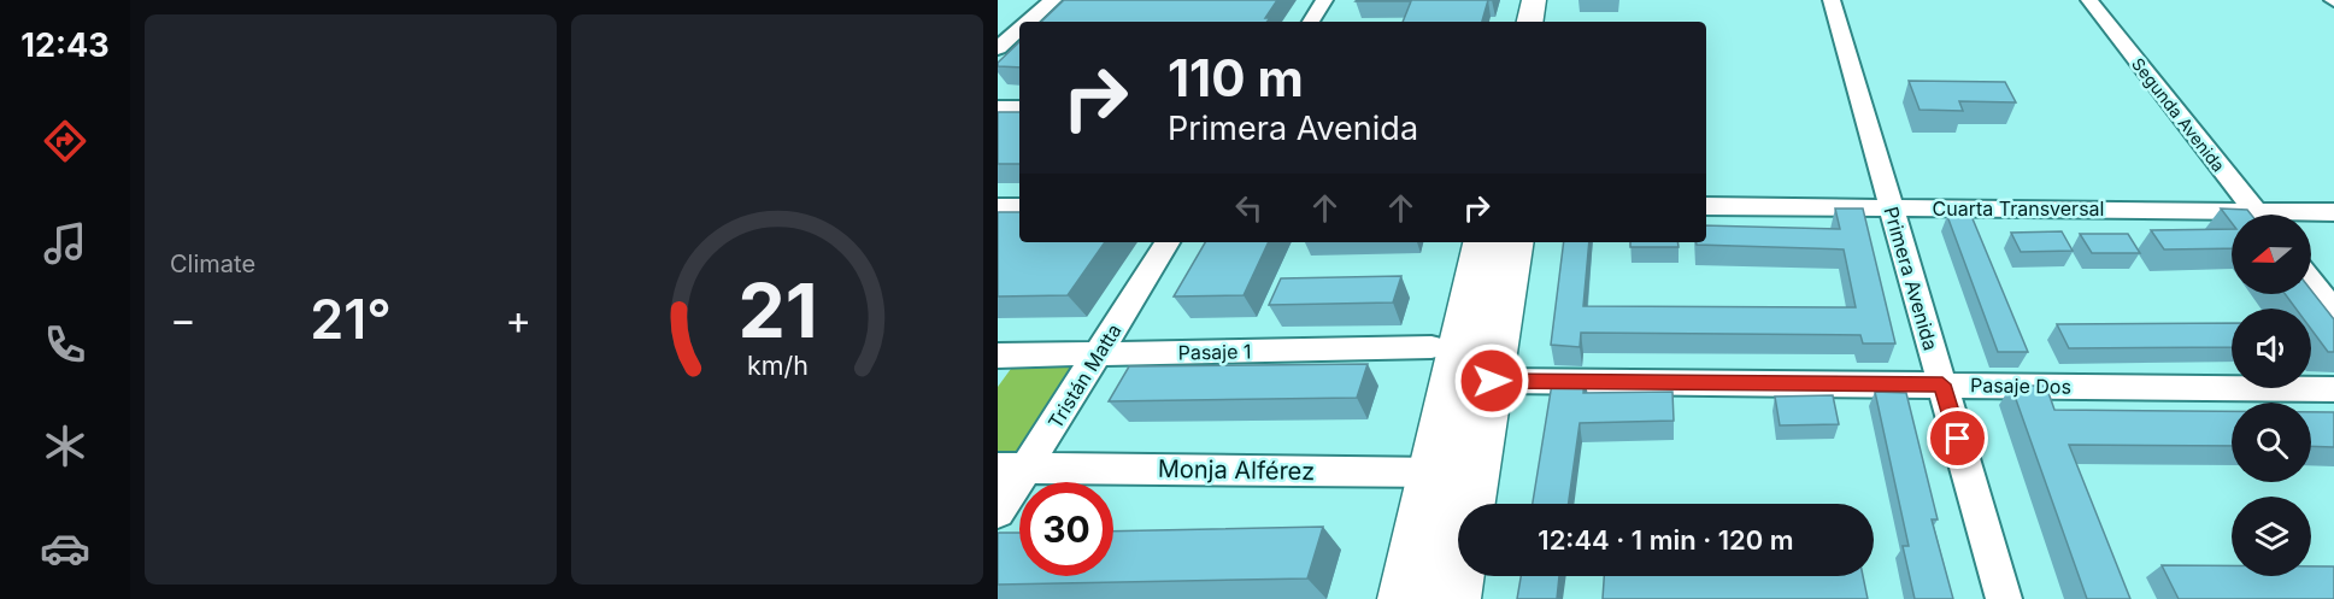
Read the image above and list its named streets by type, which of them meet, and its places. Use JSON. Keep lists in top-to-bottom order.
{
  "streets": {
    "street": [
      "Segunda Avenida",
      "Cuarta Transversal",
      "Primera Avenida",
      "Pasaje 1",
      "Tristán Matta",
      "Pasaje Dos",
      "Monja Alférez"
    ]
  },
  "crossings": [
    ["Cuarta Transversal", "Primera Avenida"],
    ["Primera Avenida", "Pasaje Dos"],
    ["Pasaje 1", "Tristán Matta"],
    ["Tristán Matta", "Monja Alférez"]
  ],
  "north": "left",
  "page": {
    "tabs": "12:43",
    "tile": "Climate",
    "turn": ["110 m", "Primera Avenida"],
    "heat": ["−", "21°", "+"],
    "limit": "30",
    "trip": "12:44 · 1 min · 120 m",
    "gauge": ["21", "km/h"]
  }
}
